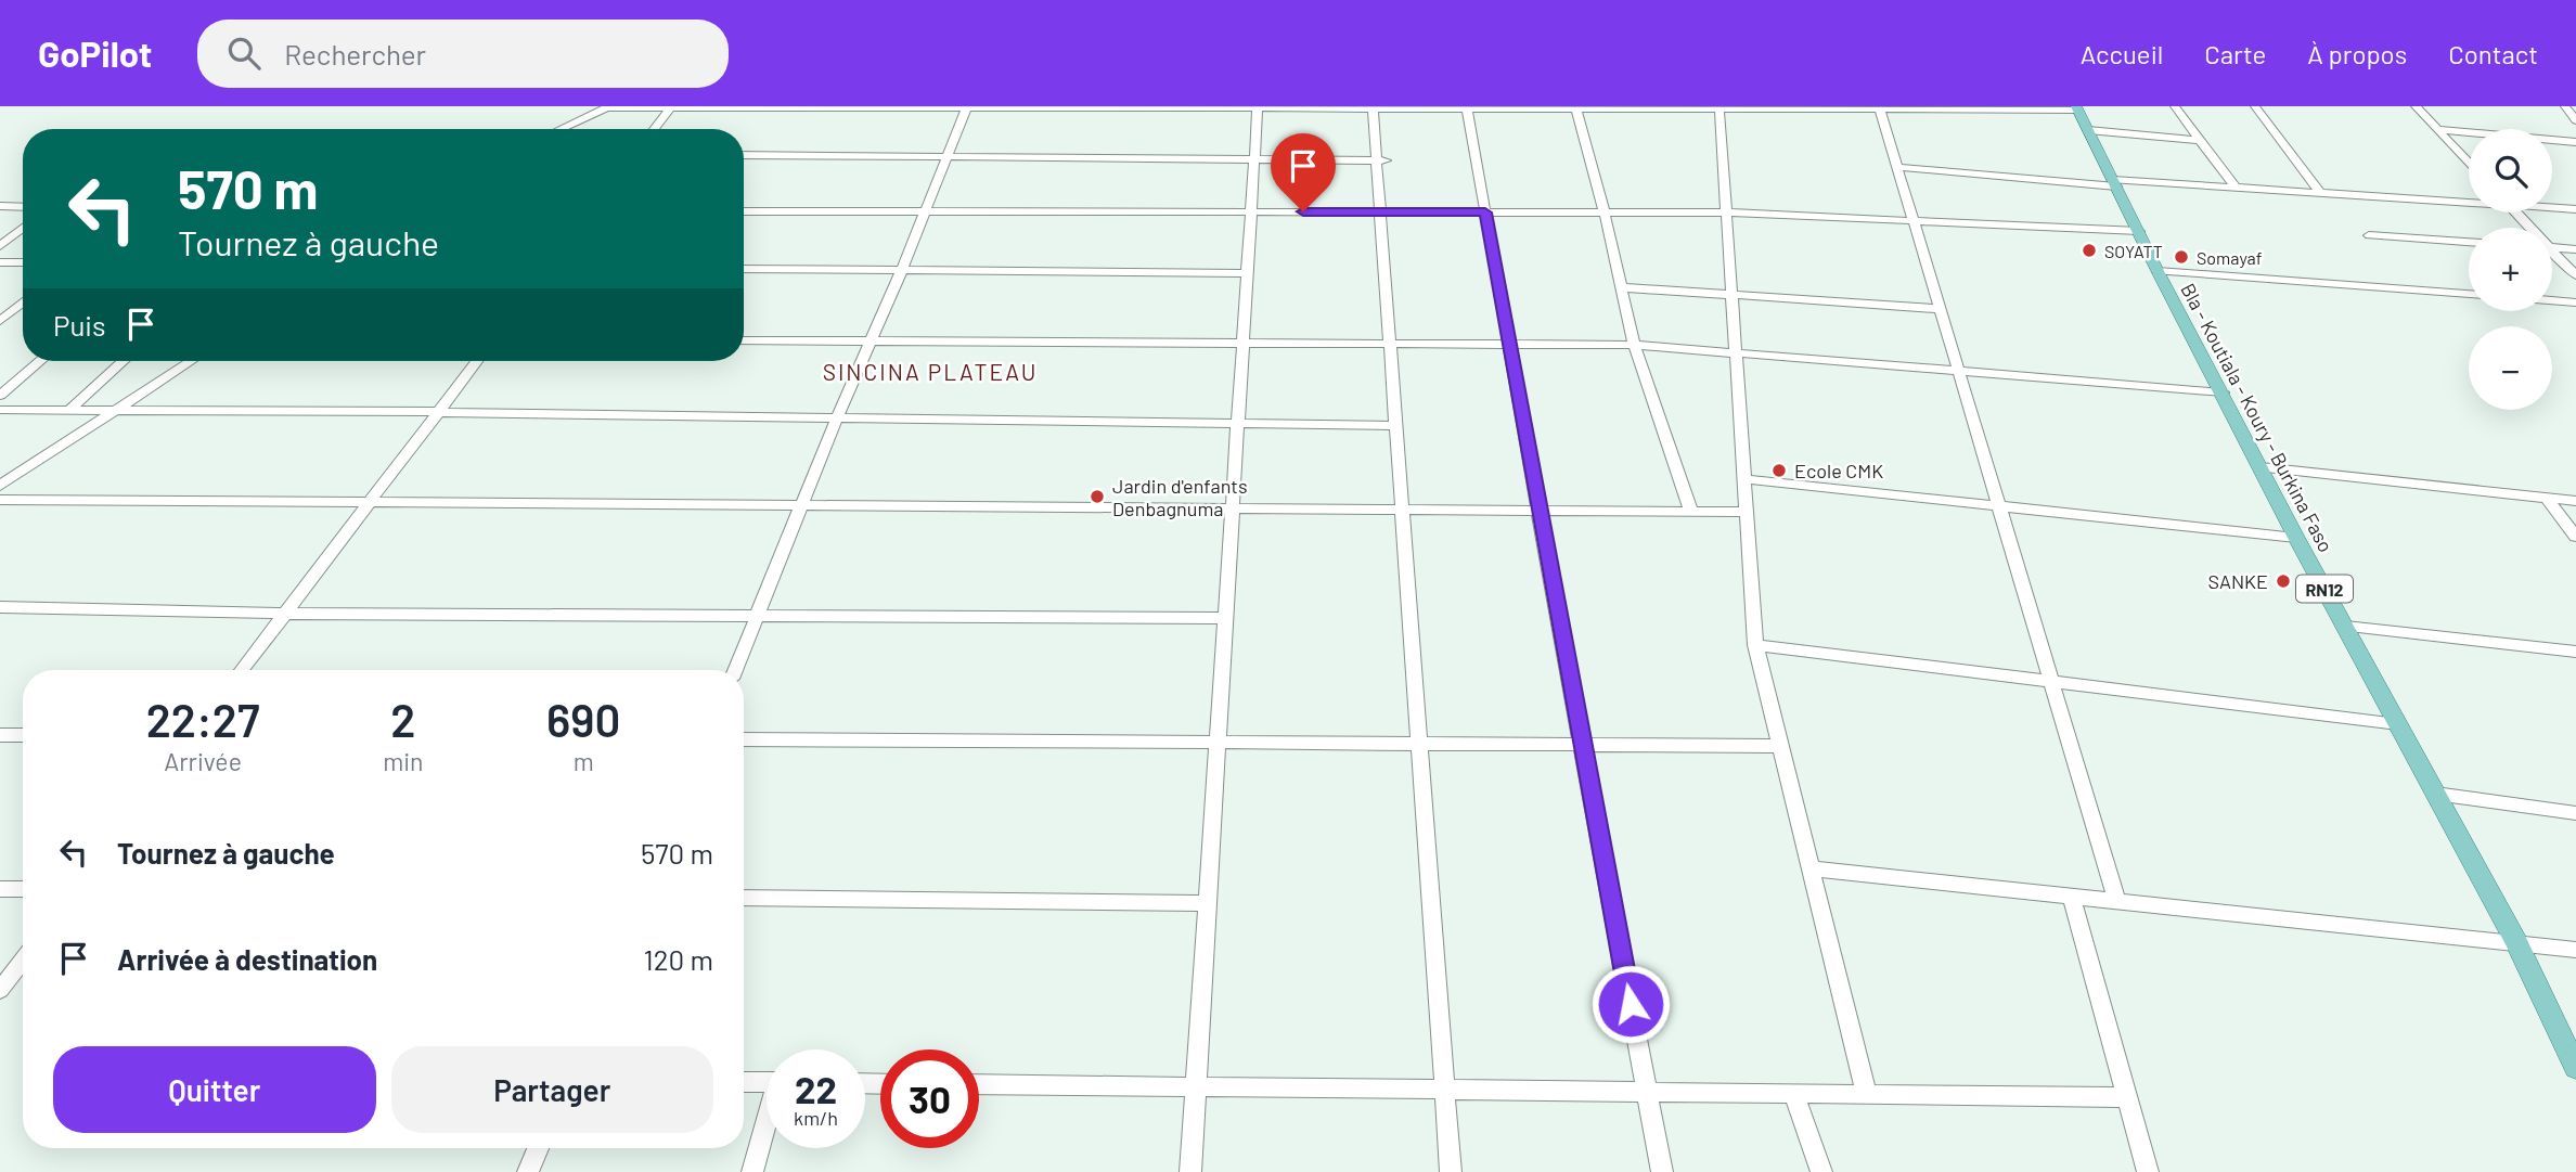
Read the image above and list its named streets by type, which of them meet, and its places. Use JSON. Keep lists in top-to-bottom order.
{
  "streets": {
    "main road": ["Bla - Koutiala - Koury - Burkina Faso", "RN12"]
  },
  "districts": ["SINCINA PLATEAU"],
  "places": [
    "SOYATT",
    "Somayaf",
    "Ecole CMK",
    "Jardin d'enfants Denbagnuma",
    "SANKE"
  ],
  "page": {
    "header": "GoPilot",
    "search": "Rechercher",
    "nav": [
      "Accueil",
      "Carte",
      "À propos",
      "Contact"
    ],
    "map_buttons": ["+", "−"],
    "turn": ["570 m", "Tournez à gauche"],
    "then": "Puis",
    "eta": [
      "22:27",
      "Arrivée",
      "2",
      "min",
      "690",
      "m"
    ],
    "list": [
      {
        "name": "Tournez à gauche",
        "value": "570 m"
      },
      {
        "name": "Arrivée à destination",
        "value": "120 m"
      }
    ],
    "buttons": ["Quitter", "Partager"],
    "speed": "22 km/h",
    "limit": "30"
  }
}
